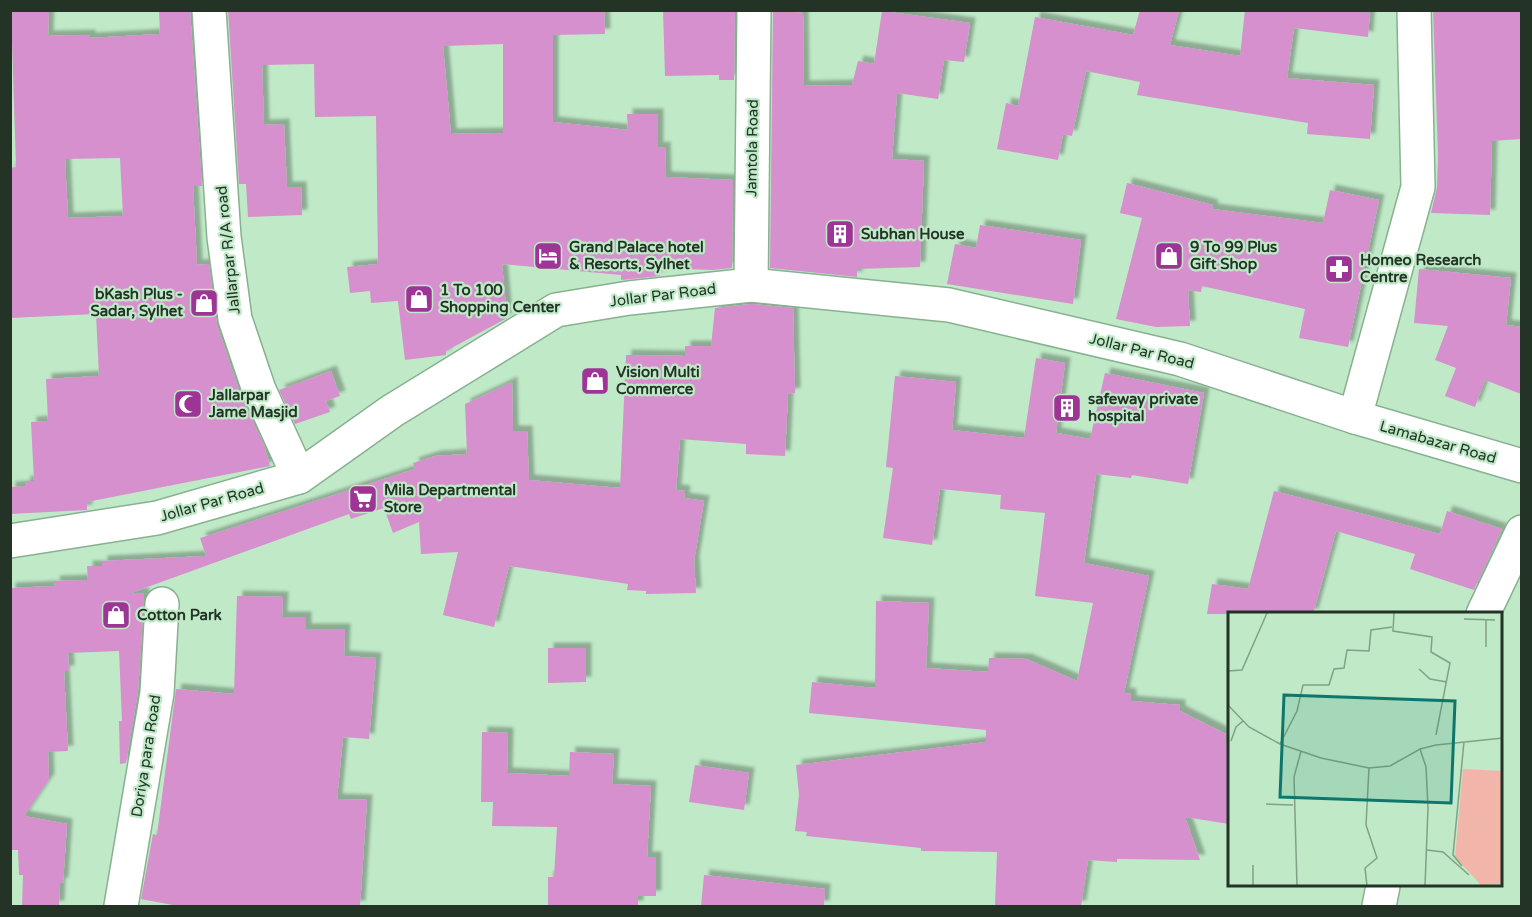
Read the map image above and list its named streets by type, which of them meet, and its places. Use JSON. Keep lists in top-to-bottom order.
{
  "streets": {
    "street": [
      "Jamtola Road",
      "Jallarpar R/A road",
      "Jollar Par Road",
      "Lamabazar Road",
      "Doriya para Road"
    ]
  },
  "crossings": [
    ["Jamtola Road", "Jollar Par Road"],
    ["Jallarpar R/A road", "Jollar Par Road"],
    ["Jollar Par Road", "Lamabazar Road"]
  ],
  "places": {
    "building": ["Subhan House", "safeway private hospital"],
    "hotel": ["Grand Palace hotel & Resorts, Sylhet"],
    "shop": [
      "9 To 99 Plus Gift Shop",
      "1 To 100 Shopping Center",
      "bKash Plus - Sadar, Sylhet",
      "Vision Multi Commerce",
      "Cotton Park"
    ],
    "pharmacy": ["Homeo Research Centre"],
    "mosque": ["Jallarpar Jame Masjid"],
    "supermarket": ["Mila Departmental Store"]
  }
}
